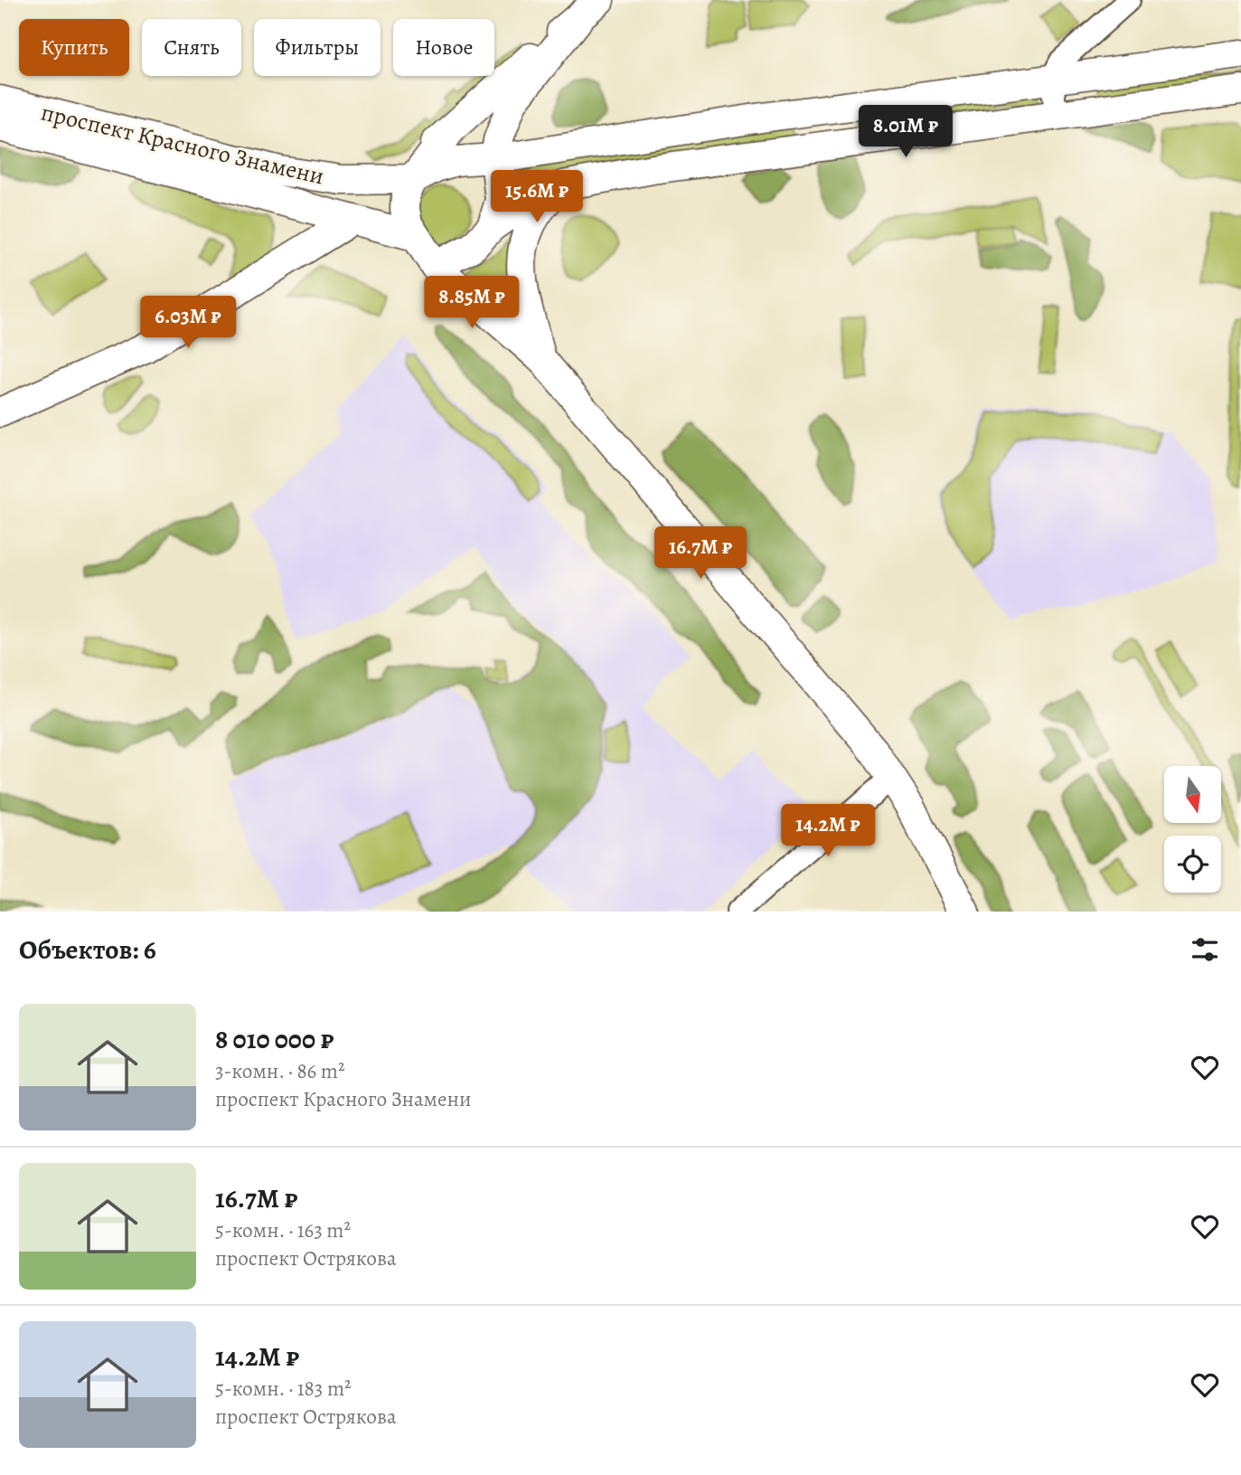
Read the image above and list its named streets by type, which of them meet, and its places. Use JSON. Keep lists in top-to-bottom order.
{
  "streets": {
    "main road": ["проспект Красного Знамени"]
  },
  "north": "bottom",
  "page": {
    "chip": [
      "Купить",
      "Снять",
      "Фильтры",
      "Новое"
    ],
    "price": [
      "8.01M ₽",
      "15.6M ₽",
      "8.85M ₽",
      "6.03M ₽",
      "16.7M ₽",
      "14.2M ₽"
    ],
    "heading": "Объектов: 6",
    "list": [
      {
        "name": "8 010 000 ₽",
        "note": "3-комн. · 86 m² · проспект Красного Знамени"
      },
      {
        "name": "16.7M ₽",
        "note": "5-комн. · 163 m² · проспект Острякова"
      },
      {
        "name": "14.2M ₽",
        "note": "5-комн. · 183 m² · проспект Острякова"
      }
    ]
  }
}
